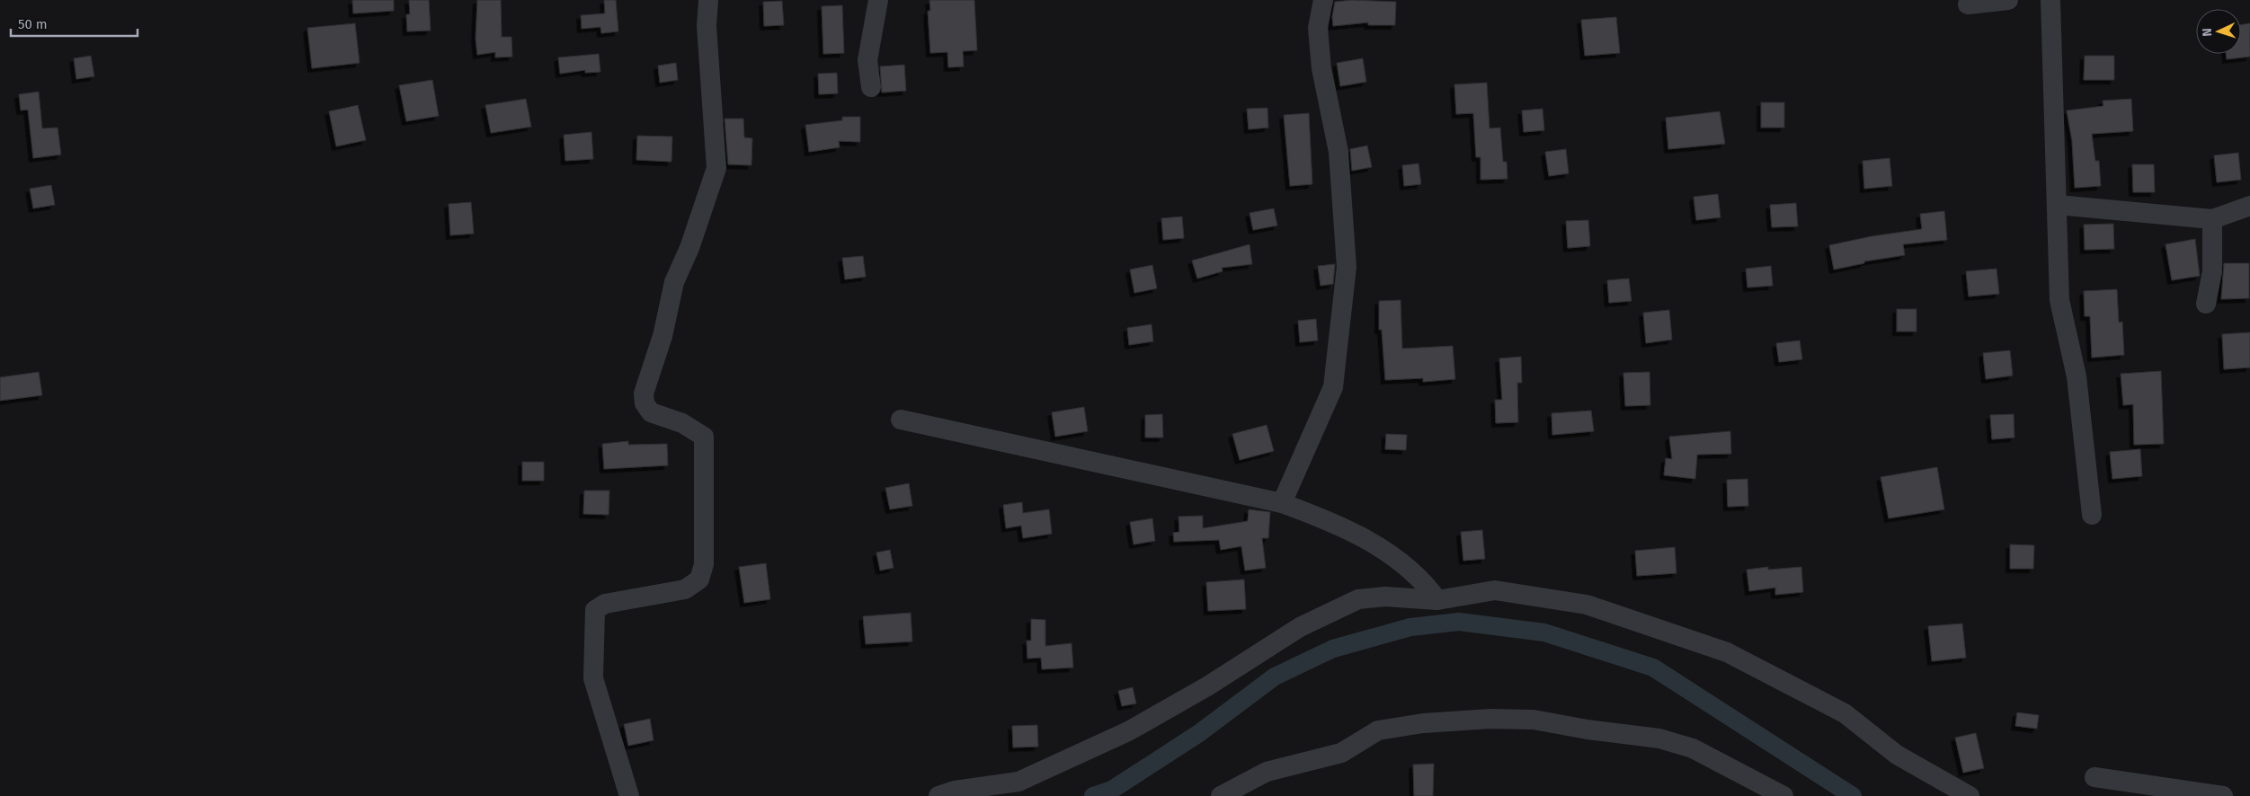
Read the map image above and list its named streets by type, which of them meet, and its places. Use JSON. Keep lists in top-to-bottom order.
{
  "scale_bar": "50 m",
  "north": "left"
}
